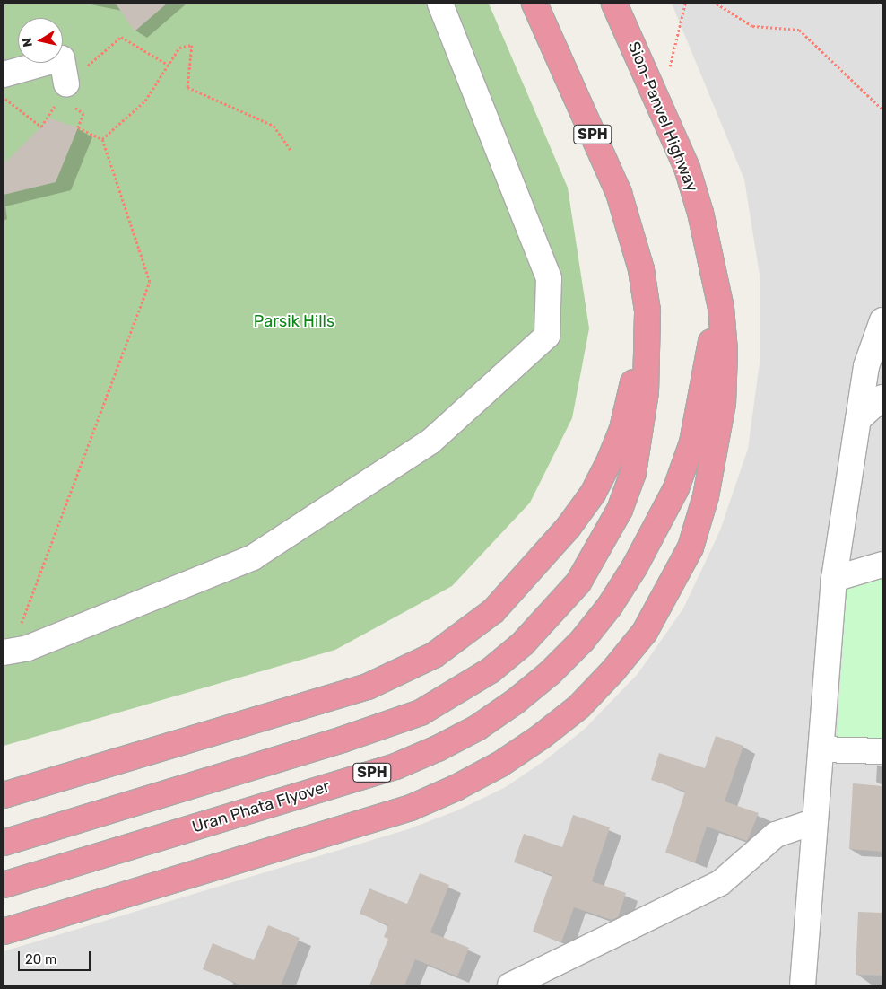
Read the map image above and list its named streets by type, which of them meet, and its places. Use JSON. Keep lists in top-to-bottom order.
{
  "streets": {
    "highway": ["Sion-Panvel Highway", "SPH", "Uran Phata Flyover"]
  },
  "crossings": [
    ["Sion-Panvel Highway", "Uran Phata Flyover"]
  ],
  "parks": ["Parsik Hills"],
  "scale_bar": "20 m",
  "north": "left"
}
